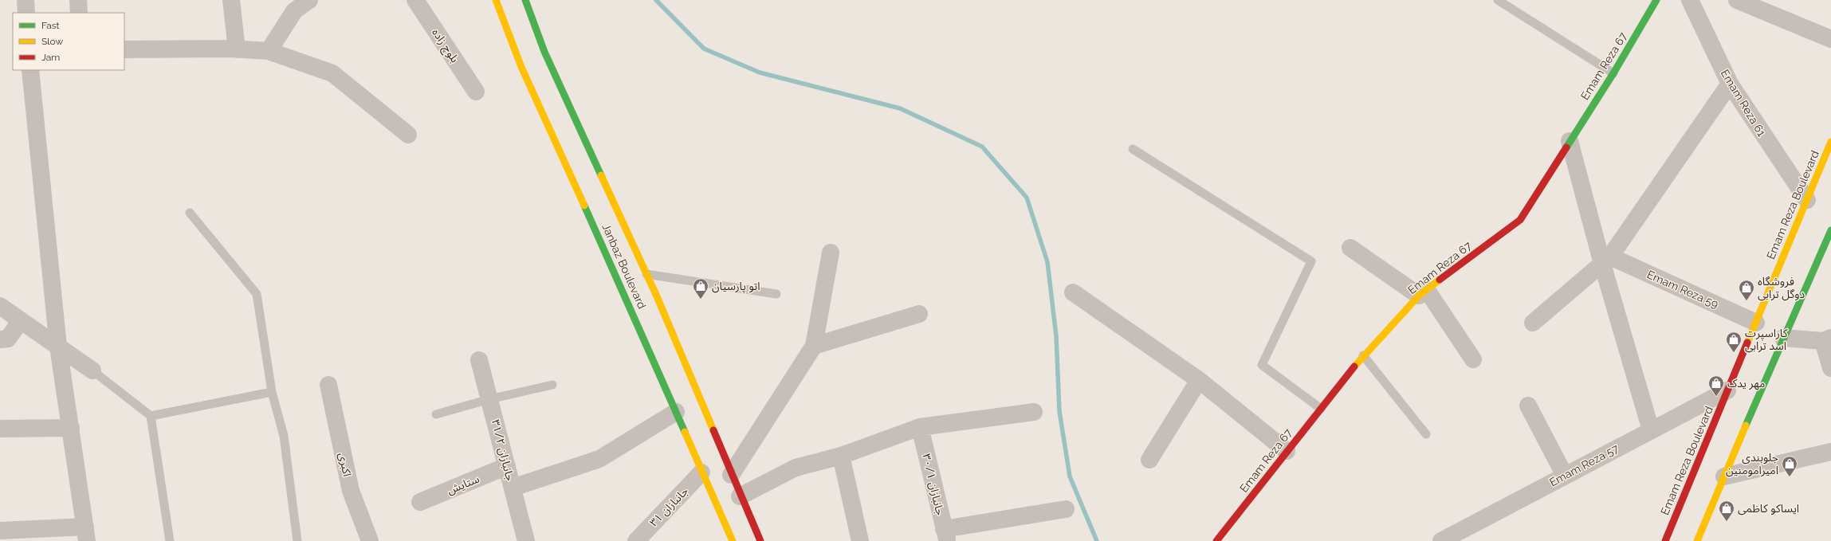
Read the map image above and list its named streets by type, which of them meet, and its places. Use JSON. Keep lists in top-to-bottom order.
{
  "streets": {
    "main road": ["Emam Reza 67", "Emam Reza Boulevard", "Janbaz Boulevard"],
    "street": [
      "بلوچ زاده",
      "Emam Reza 61",
      "Emam Reza 59",
      "جانبازان ۳۱/۲",
      "اکبری",
      "Emam Reza 57",
      "ستایش",
      "جانبازان ۳۰/۱",
      "جانبازان ۳۱"
    ]
  },
  "crossings": [
    ["Emam Reza 61", "Emam Reza Boulevard"],
    ["Emam Reza Boulevard", "Emam Reza 59"],
    ["Emam Reza Boulevard", "Emam Reza 57"],
    ["Janbaz Boulevard", "جانبازان ۳۱"],
    ["جانبازان ۳۱/۲", "ستایش"]
  ],
  "places": {
    "shop": [
      "اتو پارسیان",
      "فروشگاه دوگل ترابی",
      "کاراسپرت اسد ترابی",
      "مهر یدک",
      "جلوبندی امیرامومنین",
      "ایساکو کاظمی"
    ]
  },
  "legend": ["Fast", "Slow", "Jam"]
}
